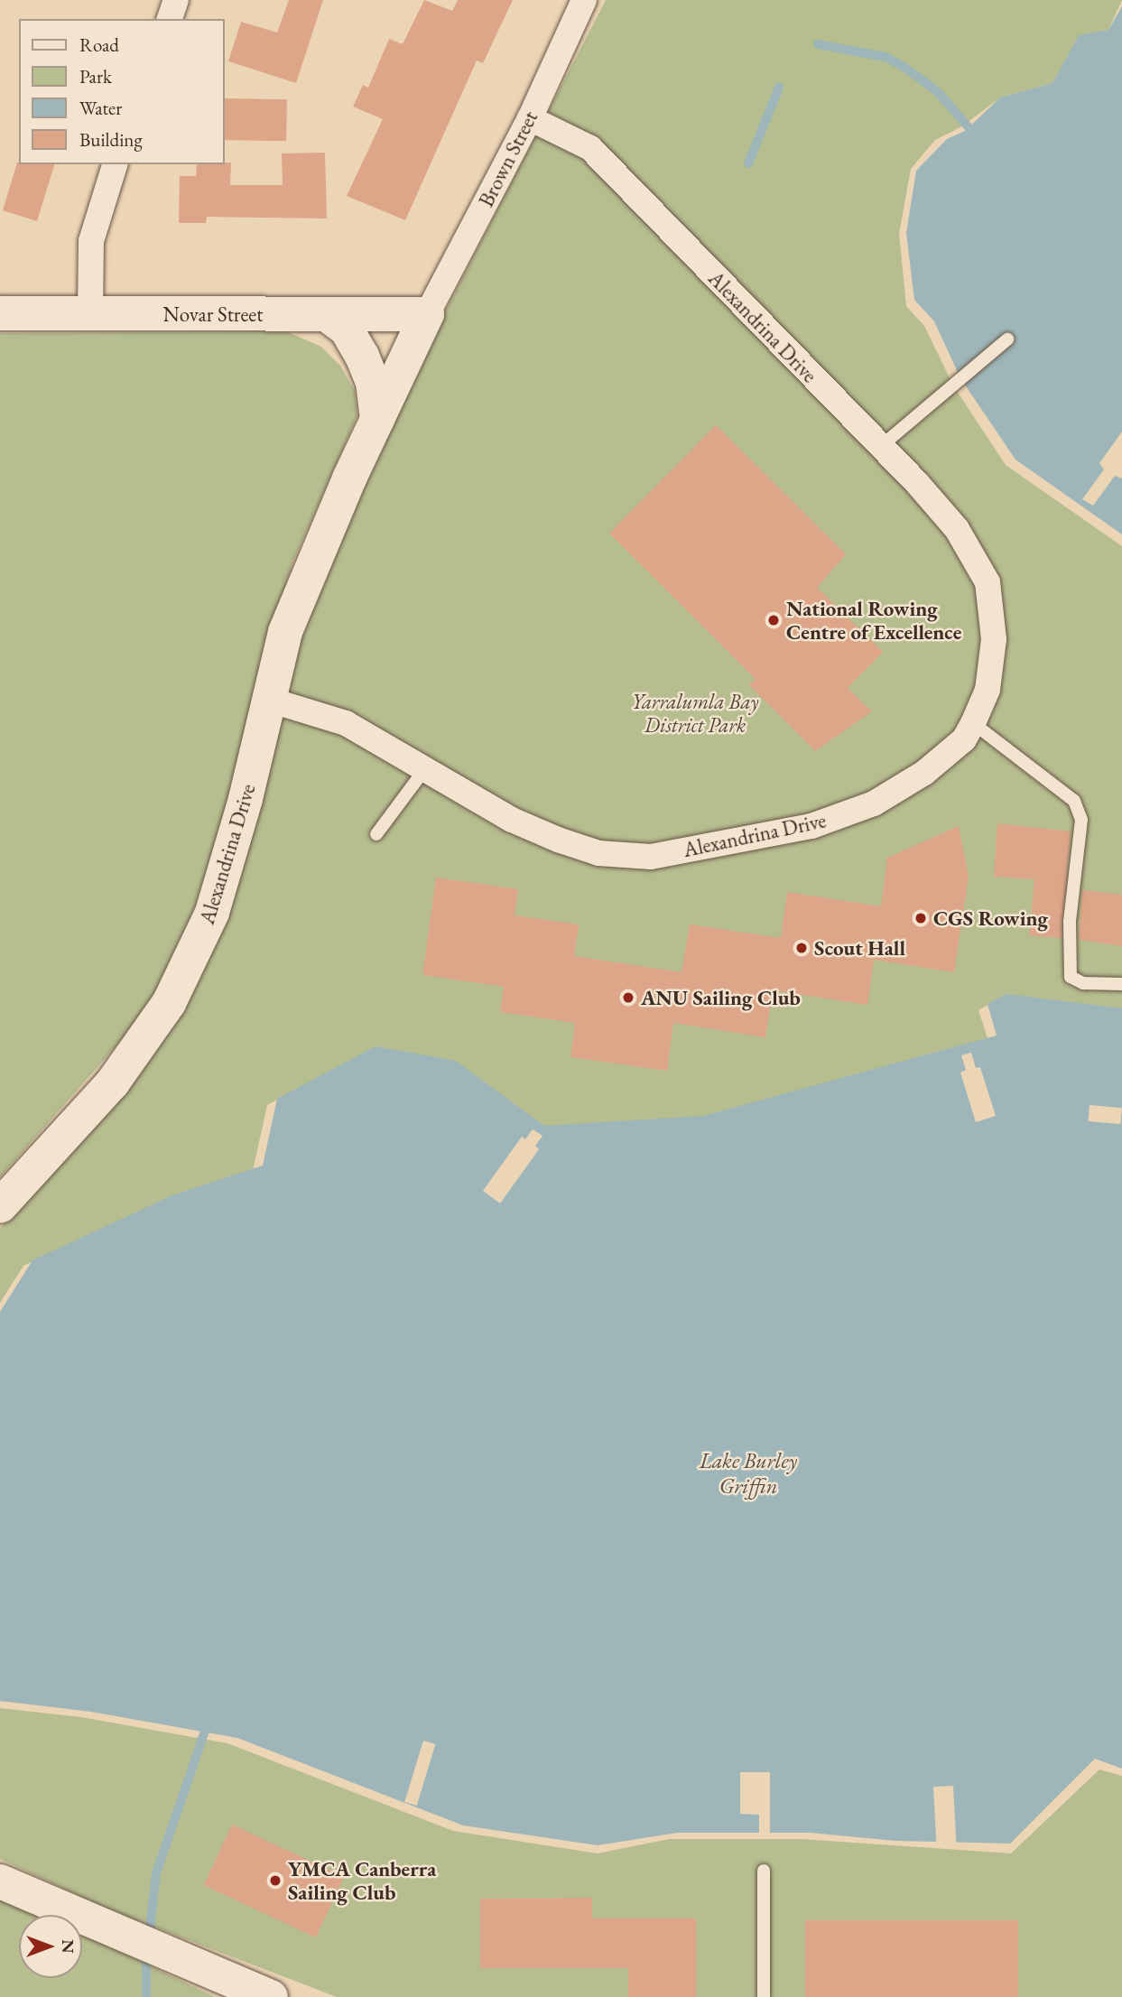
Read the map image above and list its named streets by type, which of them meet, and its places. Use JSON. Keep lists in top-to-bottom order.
{
  "streets": {
    "main road": ["Novar Street", "Alexandrina Drive"],
    "street": ["Brown Street"]
  },
  "crossings": [
    ["Brown Street", "Novar Street"],
    ["Brown Street", "Alexandrina Drive"],
    ["Novar Street", "Alexandrina Drive"]
  ],
  "water": ["Lake Burley Griffin"],
  "parks": ["Yarralumla Bay District Park"],
  "places": [
    "National Rowing Centre of Excellence",
    "CGS Rowing",
    "Scout Hall",
    "ANU Sailing Club",
    "YMCA Canberra Sailing Club"
  ],
  "legend": [
    "Road",
    "Park",
    "Water",
    "Building"
  ],
  "north": "right"
}
